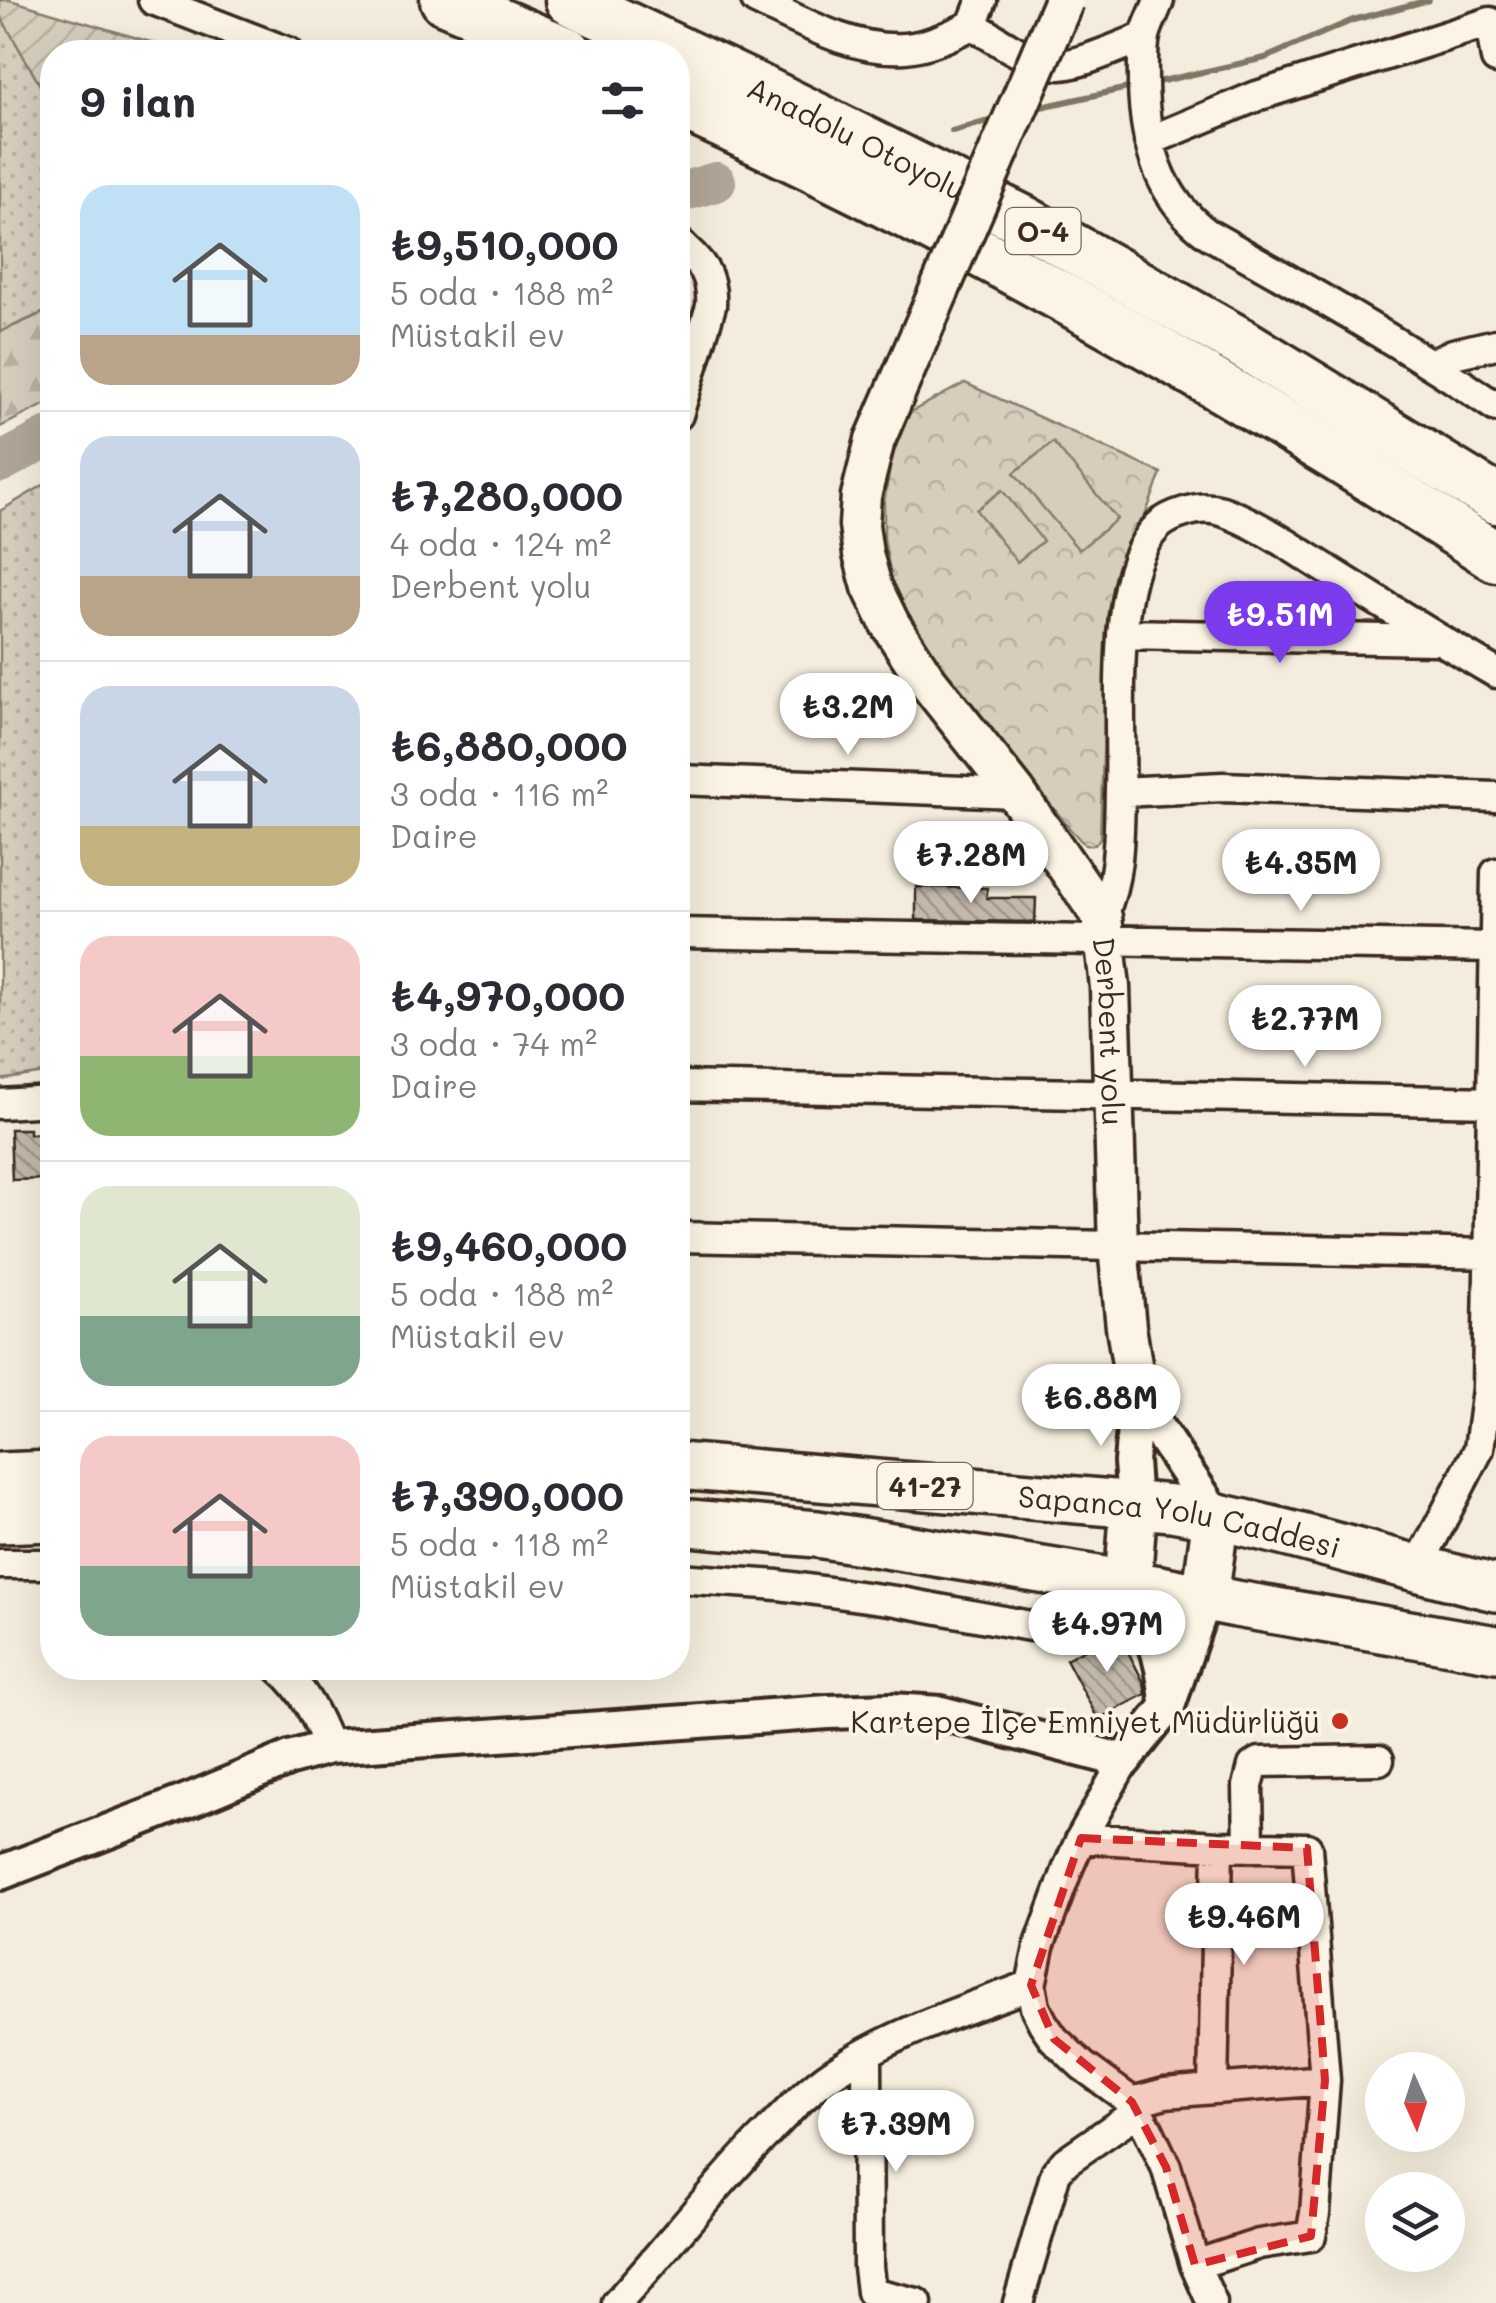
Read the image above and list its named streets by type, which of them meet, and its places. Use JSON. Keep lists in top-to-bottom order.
{
  "streets": {
    "highway": [
      "Anadolu Otoyolu",
      "O-4",
      "41-27",
      "Sapanca Yolu Caddesi"
    ],
    "main road": ["Derbent yolu"]
  },
  "places": ["Kartepe İlçe Emniyet Müdürlüğü"],
  "north": "bottom",
  "page": {
    "heading": "9 ilan",
    "list": [
      {
        "name": "₺9,510,000",
        "note": "5 oda · 188 m² · Müstakil ev"
      },
      {
        "name": "₺7,280,000",
        "note": "4 oda · 124 m² · Derbent yolu"
      },
      {
        "name": "₺6,880,000",
        "note": "3 oda · 116 m² · Daire"
      },
      {
        "name": "₺4,970,000",
        "note": "3 oda · 74 m² · Daire"
      },
      {
        "name": "₺9,460,000",
        "note": "5 oda · 188 m² · Müstakil ev"
      },
      {
        "name": "₺7,390,000",
        "note": "5 oda · 118 m² · Müstakil ev"
      }
    ],
    "price": [
      "₺9.51M",
      "₺3.2M",
      "₺7.28M",
      "₺4.35M",
      "₺2.77M",
      "₺6.88M",
      "₺4.97M",
      "₺9.46M",
      "₺7.39M"
    ]
  }
}
